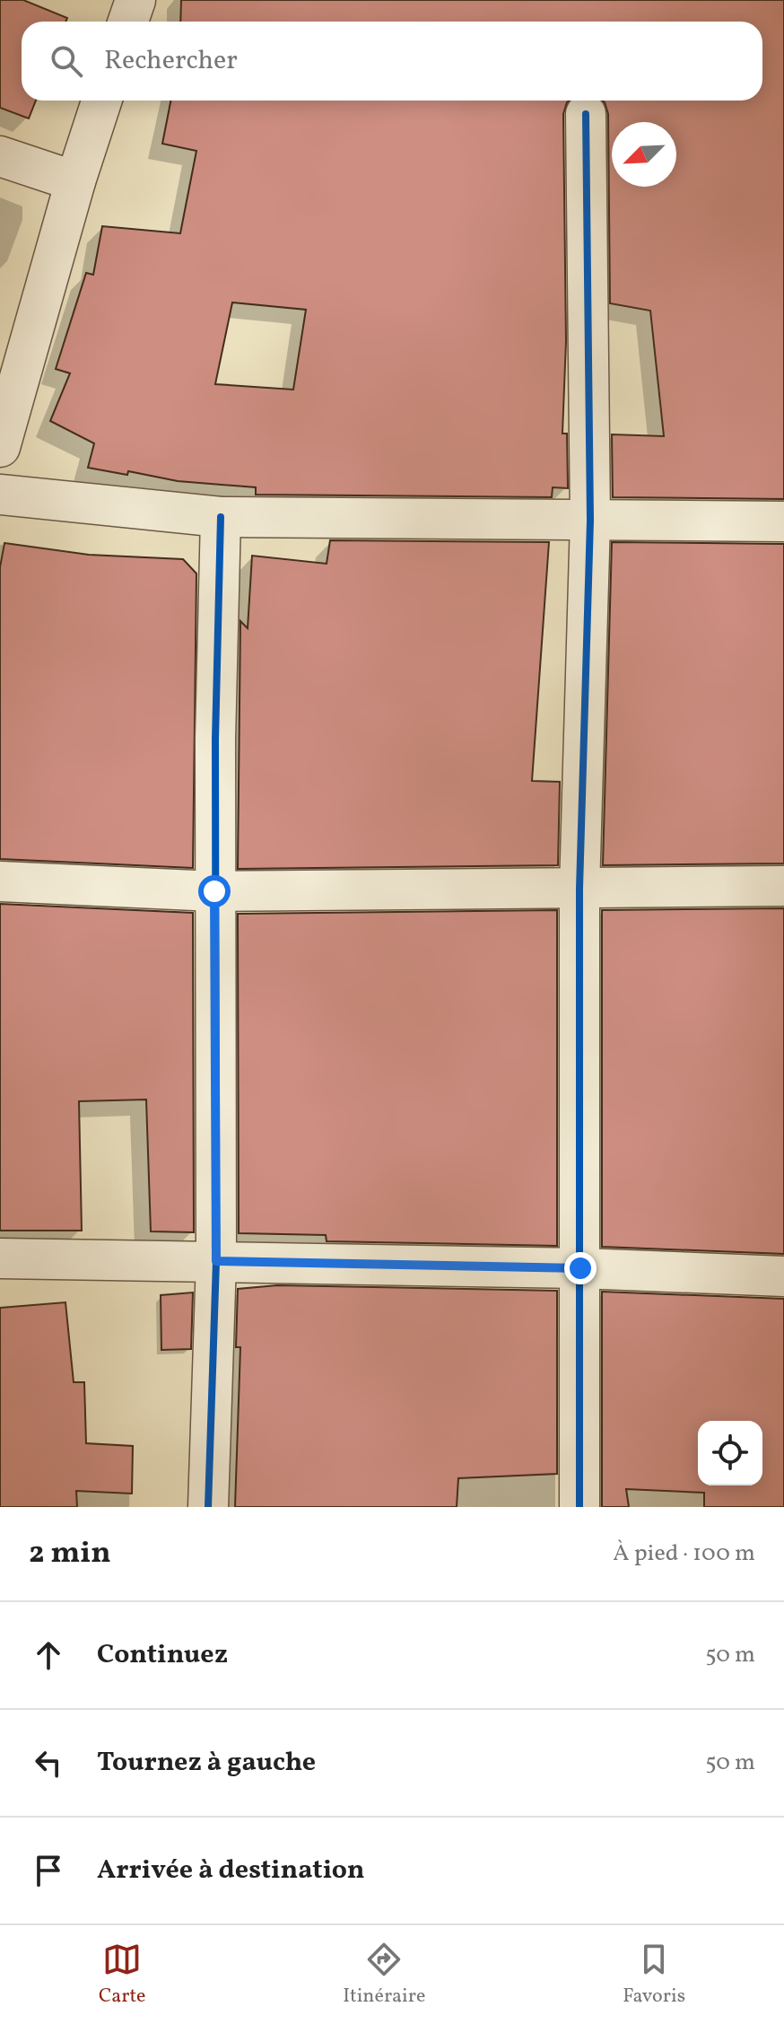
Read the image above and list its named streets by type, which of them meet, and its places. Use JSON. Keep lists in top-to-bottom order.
{
  "north": "bottom left",
  "page": {
    "search": "Rechercher",
    "heading": ["2 min", "À pied · 100 m"],
    "list": [
      ["Continuez", "50 m"],
      ["Tournez à gauche", "50 m"],
      "Arrivée à destination"
    ],
    "nav": ["Carte", "Itinéraire", "Favoris"]
  }
}
